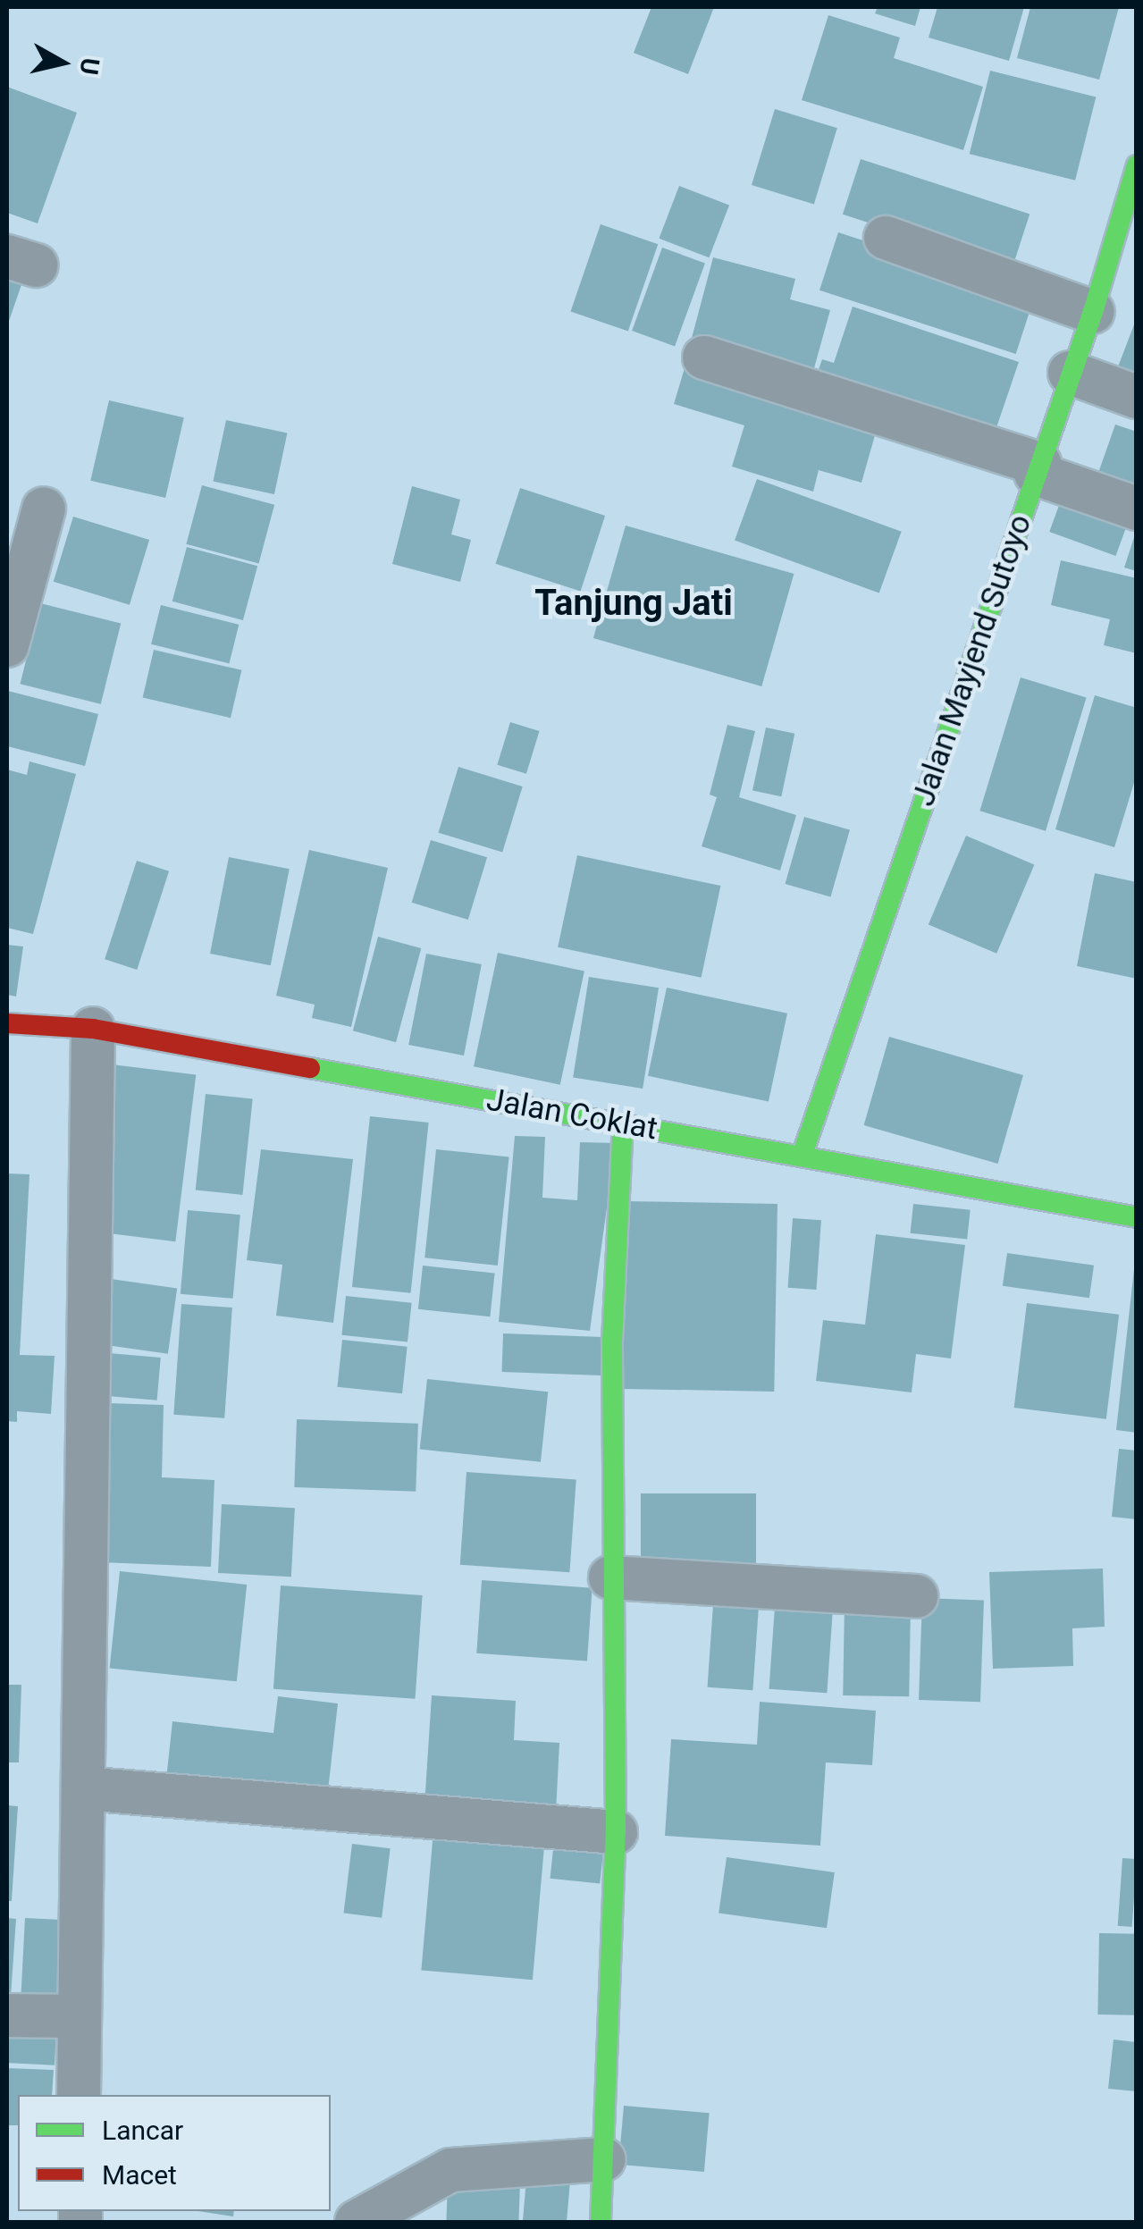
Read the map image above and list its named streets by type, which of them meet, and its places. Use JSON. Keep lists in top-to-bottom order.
{
  "streets": {
    "street": ["Jalan Mayjend Sutoyo", "Jalan Coklat"]
  },
  "crossings": [
    ["Jalan Mayjend Sutoyo", "Jalan Coklat"]
  ],
  "districts": ["Tanjung Jati"],
  "legend": ["Lancar", "Macet"],
  "north": "right"
}
